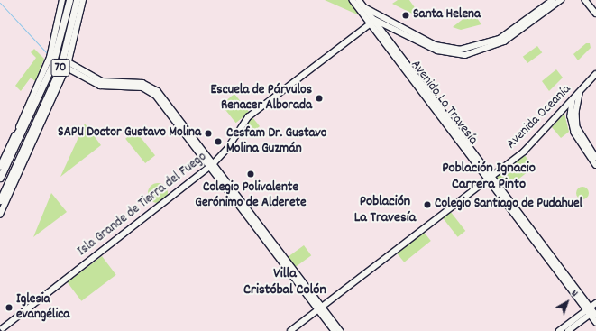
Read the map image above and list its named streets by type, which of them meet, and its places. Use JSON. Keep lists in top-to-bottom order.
{
  "streets": {
    "highway": ["70"],
    "street": ["Avenida La Travesía", "Avenida Oceanía", "Isla Grande de Tierra del Fuego"]
  },
  "crossings": [
    ["Avenida La Travesía", "Avenida Oceanía"],
    ["Avenida La Travesía", "Isla Grande de Tierra del Fuego"]
  ],
  "districts": ["Población Ignacio Carrera Pinto", "Población La Travesía", "Villa Cristóbal Colón"],
  "places": [
    "Santa Helena",
    "Escuela de Párvulos Renacer Alborada",
    "SAPU Doctor Gustavo Molina",
    "Cesfam Dr. Gustavo Molina Guzmán",
    "Colegio Polivalente Gerónimo de Alderete",
    "Colegio Santiago de Pudahuel",
    "Iglesia evangélica"
  ],
  "north": "top right"
}
